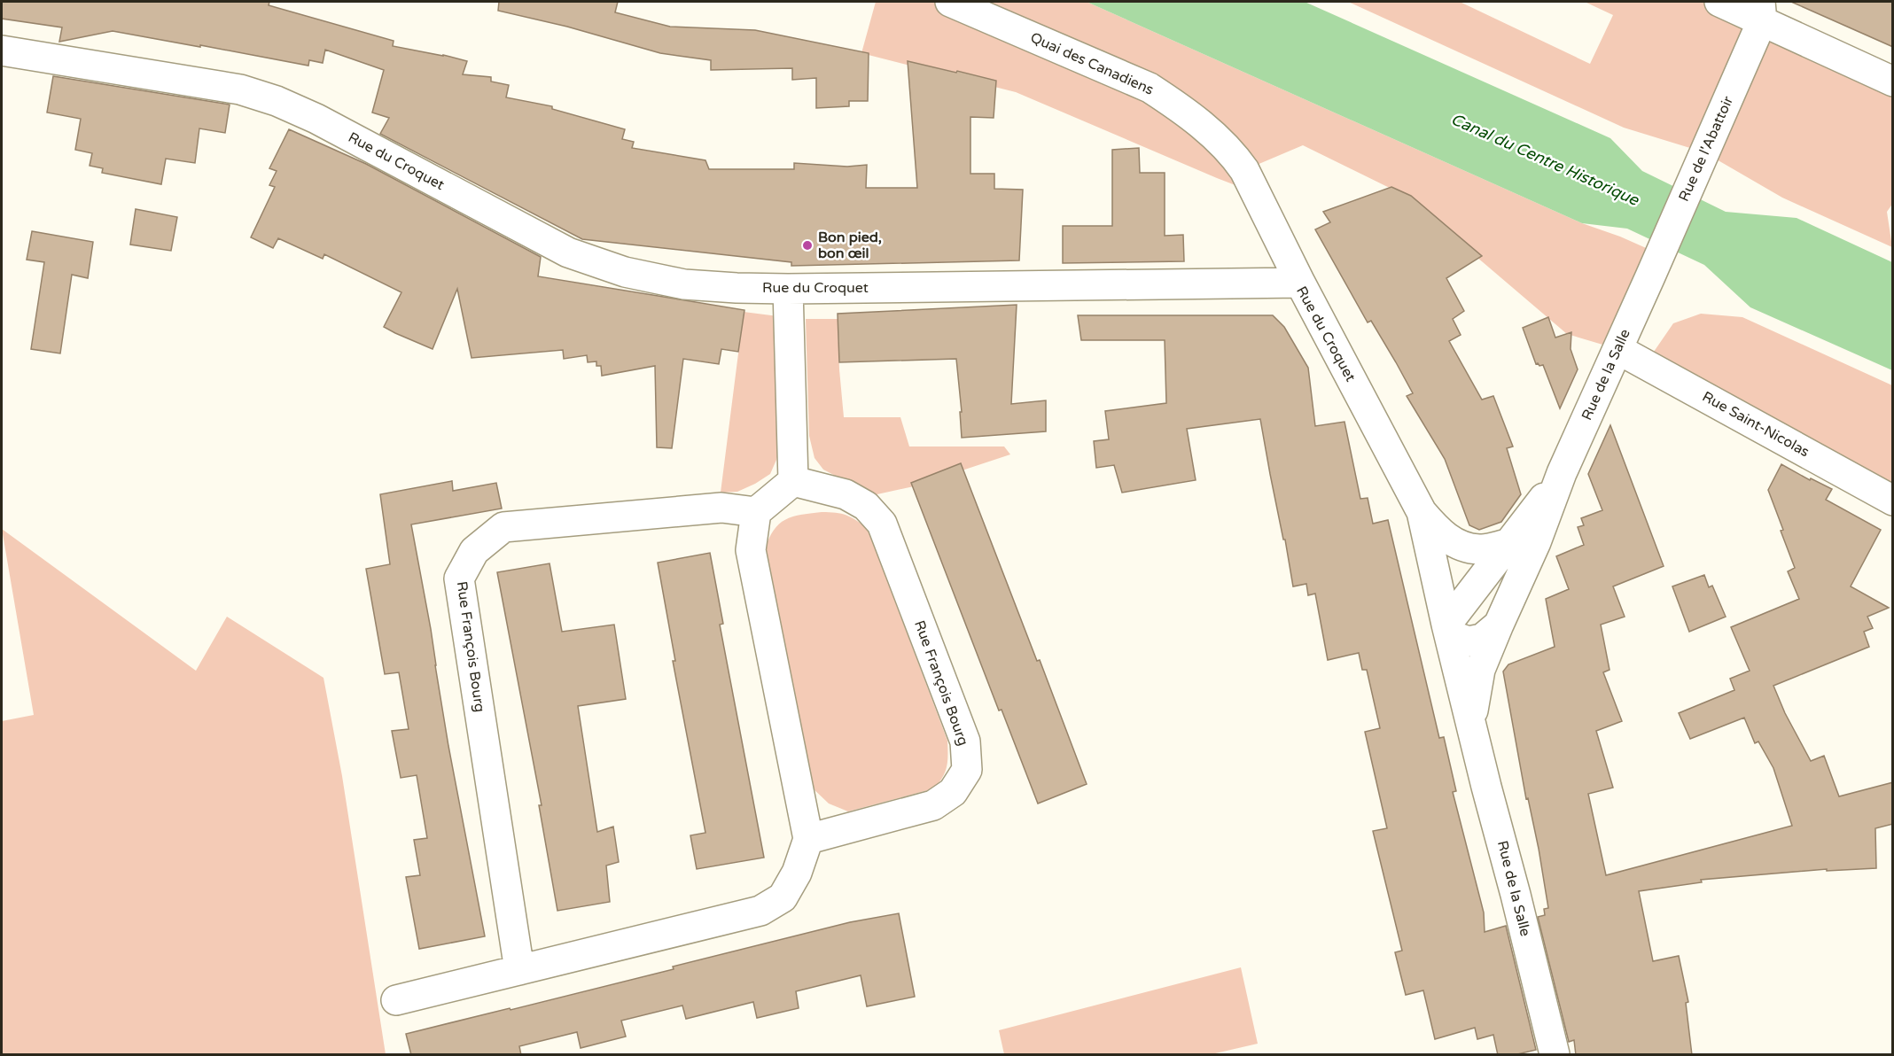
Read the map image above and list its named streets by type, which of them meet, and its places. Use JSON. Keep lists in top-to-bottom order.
{
  "streets": {
    "street": [
      "Quai des Canadiens",
      "Rue de l'Abattoir",
      "Rue du Croquet",
      "Rue de la Salle",
      "Rue Saint-Nicolas",
      "Rue François Bourg"
    ]
  },
  "crossings": [
    ["Quai des Canadiens", "Rue du Croquet"],
    ["Rue de l'Abattoir", "Rue de la Salle"],
    ["Rue du Croquet", "Rue de la Salle"],
    ["Rue de la Salle", "Rue Saint-Nicolas"]
  ],
  "water": ["Canal du Centre Historique"],
  "places": ["Bon pied, bon œil"]
}
